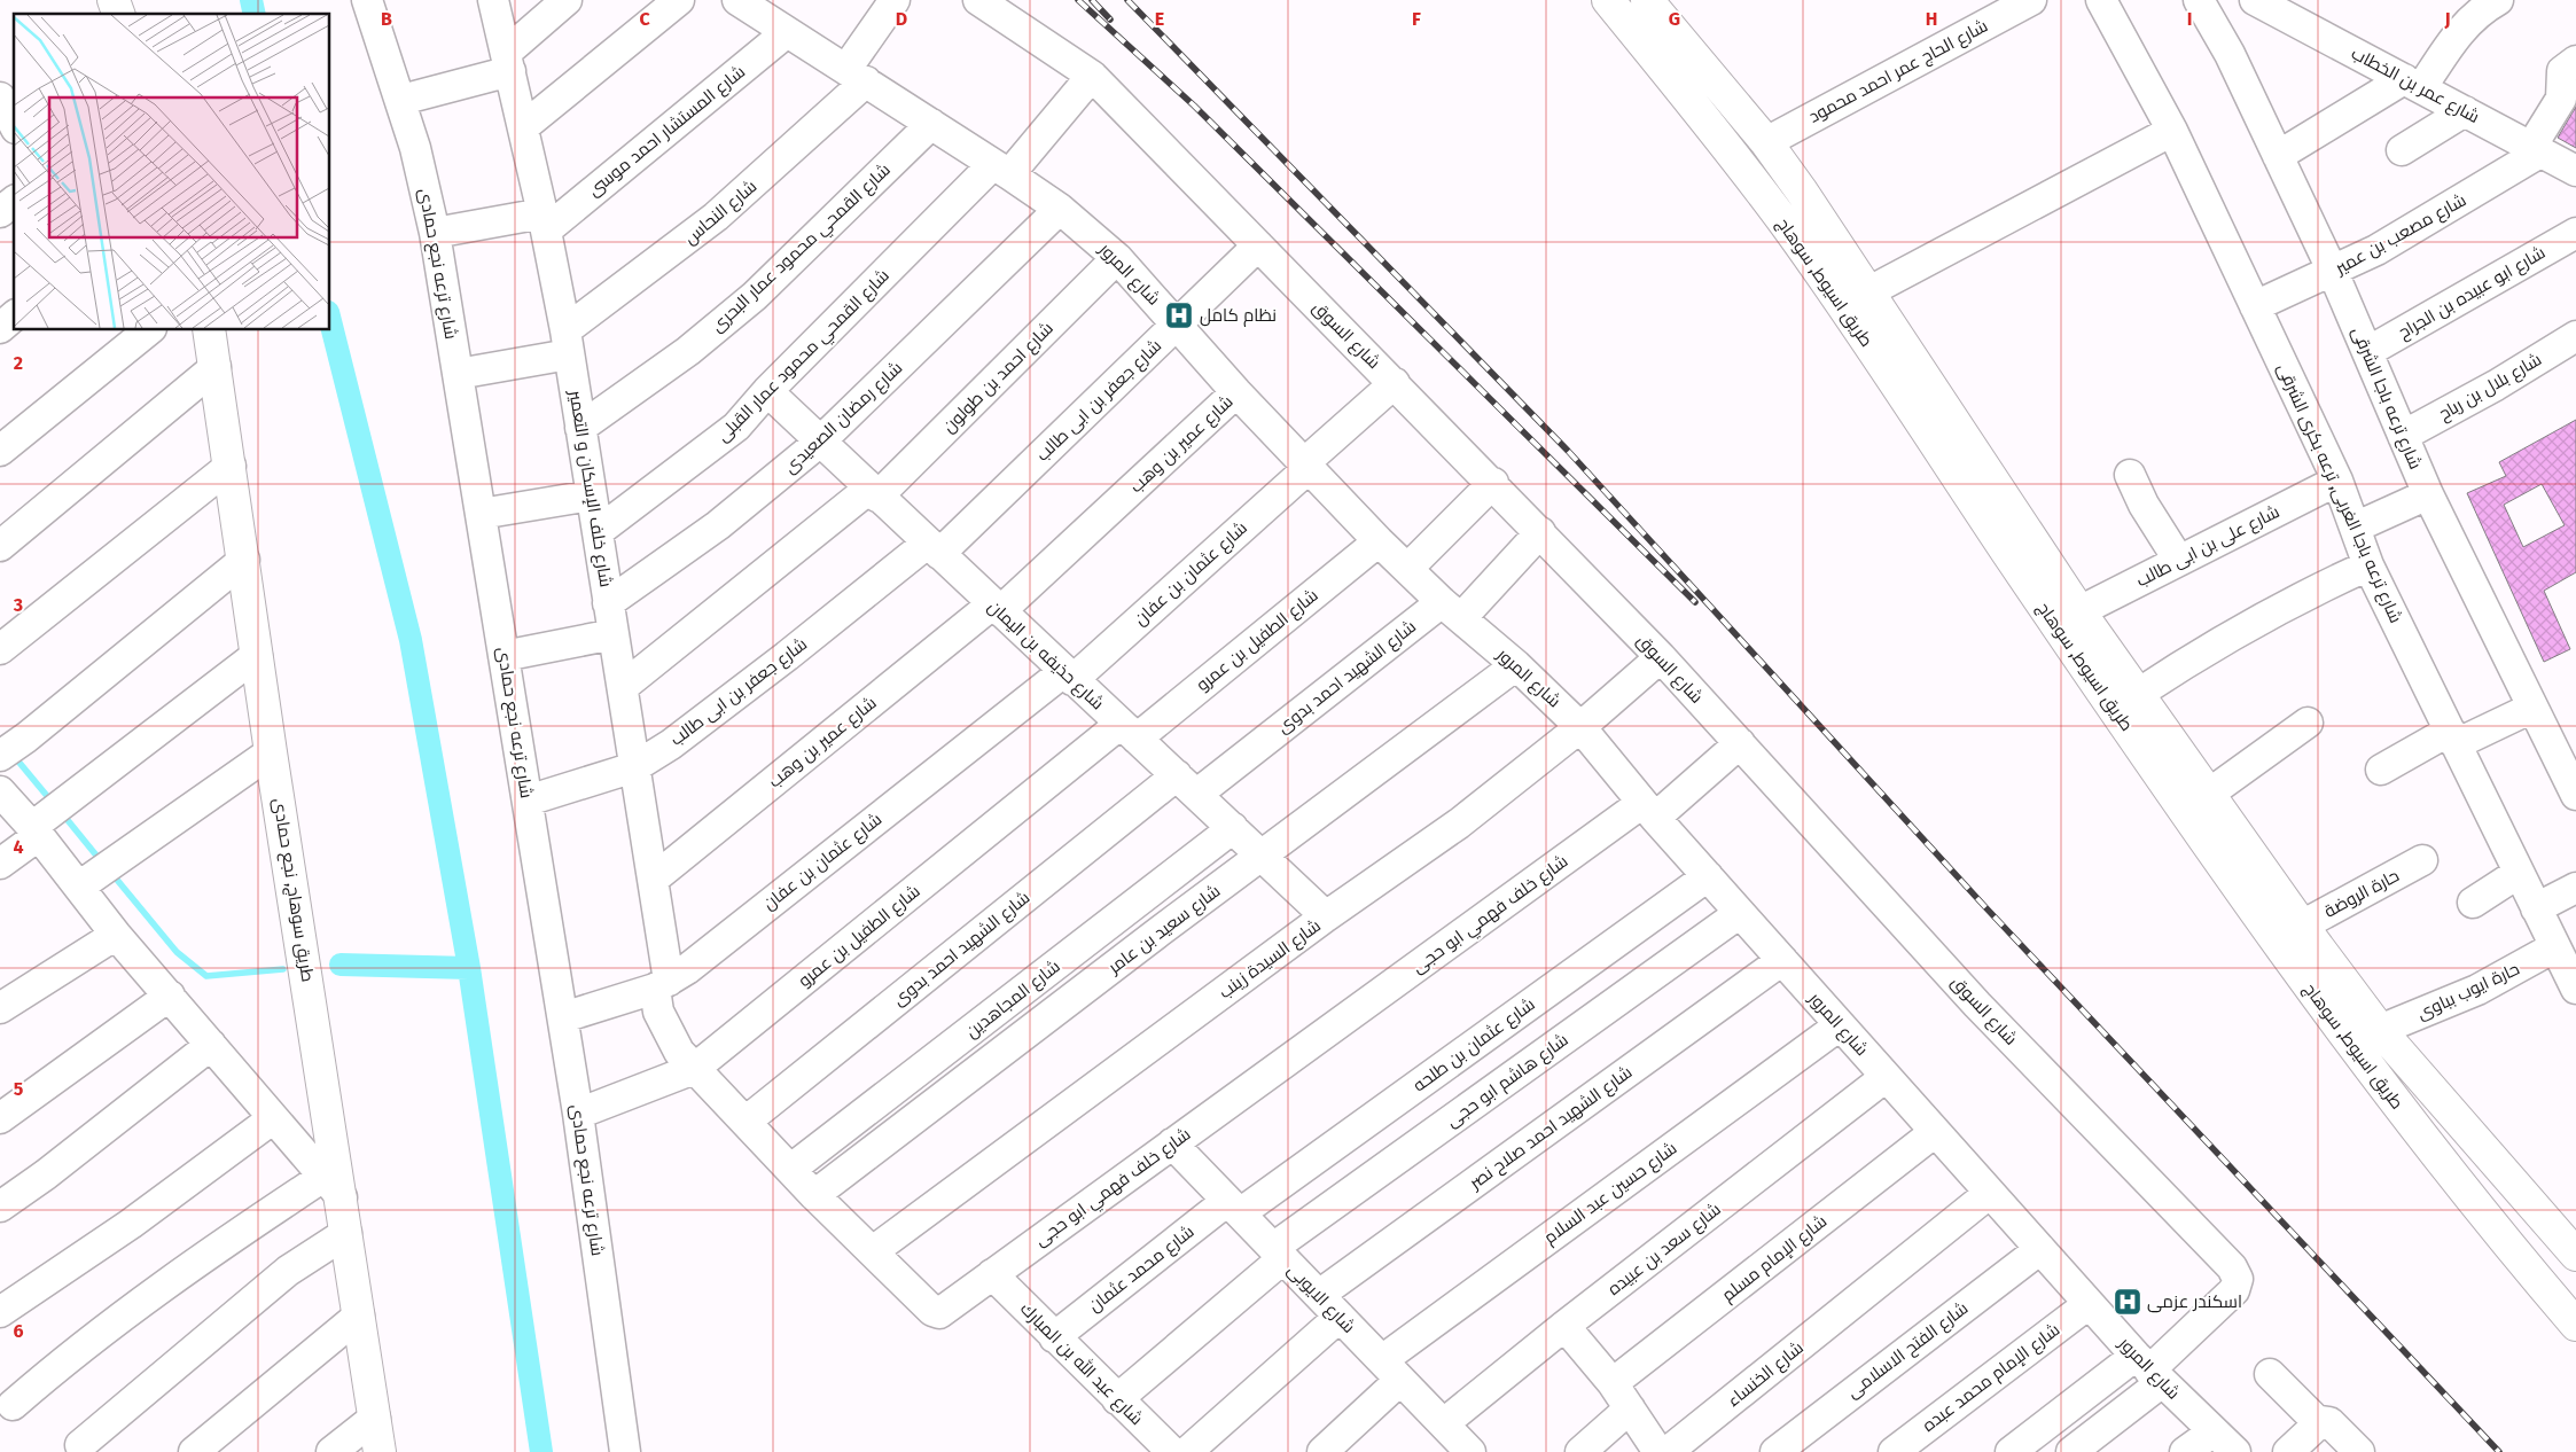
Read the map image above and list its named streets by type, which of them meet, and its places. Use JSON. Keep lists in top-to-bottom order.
{
  "streets": {
    "main road": ["طريق اسيوط, سوهاج", "طريق سوهاج, نجع حمادى"],
    "street": [
      "شارع الحاج عمر احمد محمود",
      "شارع عمر بن الخطاب",
      "شارع المستشار احمد موسى",
      "شارع النحاس",
      "شارع مصعب بن عمير",
      "شارع القمحي محمود عمار البحرى",
      "شارع ترعه نجع حمادى",
      "شارع المرور",
      "شارع ابو عبيده بن الجراح",
      "شارع السوق",
      "شارع القمحي محمود عمار القبلى",
      "شارع احمد بن طولون",
      "شارع بلال بن رباح",
      "شارع ترعه باجا الشرقى",
      "شارع جعفر بن ابى طالب",
      "شارع رمضان الصعيدى",
      "شارع عمير بن وهب",
      "شارع خلف الإسكان و التعمير",
      "شارع ترعه باجا الغربى, ترعه بكرى الشرقى",
      "شارع على بن ابى طالب",
      "شارع عثمان بن عفان",
      "شارع الطفيل بن عمرو",
      "شارع حذيفه بن اليمان",
      "شارع الشهيد احمد بدوى",
      "حارة الروضة",
      "شارع خلف فهمي ابو حجى",
      "شارع سعيد بن عامر",
      "شارع السيدة زينب",
      "حارة ايوب بباوى",
      "شارع المجاهدين",
      "شارع عثمان بن طلحه",
      "شارع هاشم ابو حجى",
      "شارع الشهيد احمد صلاح نصر",
      "شارع حسين عبد السلام",
      "شارع سعد بن عبيده",
      "شارع الإمام مسلم",
      "شارع محمد عثمان",
      "شارع الايوبى",
      "شارع الفتح الاسلامى",
      "شارع عبد الله بن المبارك",
      "شارع الخنساء",
      "شارع الإمام محمد عبده"
    ]
  },
  "crossings": [
    ["شارع الحاج عمر احمد محمود", "طريق اسيوط, سوهاج"],
    ["شارع عمر بن الخطاب", "شارع مصعب بن عمير"],
    ["شارع المستشار احمد موسى", "شارع المرور"],
    ["شارع المستشار احمد موسى", "شارع خلف الإسكان و التعمير"],
    ["شارع النحاس", "شارع المرور"],
    ["شارع النحاس", "شارع خلف الإسكان و التعمير"],
    ["شارع مصعب بن عمير", "شارع ترعه باجا الشرقى"],
    ["شارع مصعب بن عمير", "شارع ترعه باجا الغربى, ترعه بكرى الشرقى"],
    ["شارع القمحي محمود عمار البحرى", "شارع المرور"],
    ["شارع القمحي محمود عمار البحرى", "شارع خلف الإسكان و التعمير"],
    ["شارع ترعه نجع حمادى", "شارع جعفر بن ابى طالب"],
    ["شارع ترعه نجع حمادى", "شارع عثمان بن عفان"],
    ["شارع ترعه نجع حمادى", "شارع الطفيل بن عمرو"],
    ["شارع المرور", "شارع السوق"],
    ["شارع المرور", "شارع القمحي محمود عمار القبلى"],
    ["شارع المرور", "شارع احمد بن طولون"],
    ["شارع المرور", "شارع جعفر بن ابى طالب"],
    ["شارع المرور", "شارع رمضان الصعيدى"],
    ["شارع المرور", "شارع عمير بن وهب"],
    ["شارع المرور", "شارع عثمان بن عفان"],
    ["شارع المرور", "شارع الطفيل بن عمرو"],
    ["شارع المرور", "شارع الشهيد احمد بدوى"],
    ["شارع المرور", "شارع خلف فهمي ابو حجى"],
    ["شارع المرور", "شارع سعيد بن عامر"],
    ["شارع المرور", "شارع السيدة زينب"],
    ["شارع المرور", "شارع عثمان بن طلحه"],
    ["شارع المرور", "شارع هاشم ابو حجى"],
    ["شارع المرور", "شارع الشهيد احمد صلاح نصر"],
    ["شارع المرور", "شارع حسين عبد السلام"],
    ["شارع المرور", "شارع سعد بن عبيده"],
    ["شارع المرور", "شارع الإمام مسلم"],
    ["شارع المرور", "شارع الفتح الاسلامى"],
    ["شارع المرور", "شارع الخنساء"],
    ["شارع المرور", "شارع الإمام محمد عبده"],
    ["طريق اسيوط, سوهاج", "شارع على بن ابى طالب"],
    ["طريق اسيوط, سوهاج", "حارة الروضة"],
    ["طريق اسيوط, سوهاج", "حارة ايوب بباوى"],
    ["شارع ابو عبيده بن الجراح", "شارع ترعه باجا الشرقى"],
    ["شارع السوق", "شارع القمحي محمود عمار القبلى"],
    ["شارع السوق", "شارع جعفر بن ابى طالب"],
    ["شارع السوق", "شارع عثمان بن عفان"],
    ["شارع السوق", "شارع الشهيد احمد بدوى"],
    ["شارع السوق", "شارع خلف فهمي ابو حجى"],
    ["شارع السوق", "شارع السيدة زينب"],
    ["شارع القمحي محمود عمار القبلى", "شارع خلف الإسكان و التعمير"],
    ["شارع القمحي محمود عمار القبلى", "شارع حذيفه بن اليمان"],
    ["شارع احمد بن طولون", "شارع خلف الإسكان و التعمير"],
    ["شارع احمد بن طولون", "شارع حذيفه بن اليمان"],
    ["شارع بلال بن رباح", "شارع ترعه باجا الشرقى"],
    ["شارع جعفر بن ابى طالب", "شارع خلف الإسكان و التعمير"],
    ["شارع جعفر بن ابى طالب", "شارع حذيفه بن اليمان"],
    ["شارع رمضان الصعيدى", "شارع خلف الإسكان و التعمير"],
    ["شارع رمضان الصعيدى", "شارع حذيفه بن اليمان"],
    ["شارع عمير بن وهب", "شارع خلف الإسكان و التعمير"],
    ["شارع عمير بن وهب", "شارع حذيفه بن اليمان"],
    ["شارع خلف الإسكان و التعمير", "شارع عثمان بن عفان"],
    ["شارع خلف الإسكان و التعمير", "شارع خلف فهمي ابو حجى"],
    ["شارع ترعه باجا الغربى, ترعه بكرى الشرقى", "شارع على بن ابى طالب"],
    ["شارع ترعه باجا الغربى, ترعه بكرى الشرقى", "حارة ايوب بباوى"],
    ["شارع عثمان بن عفان", "شارع حذيفه بن اليمان"],
    ["شارع عثمان بن عفان", "شارع خلف فهمي ابو حجى"],
    ["شارع الطفيل بن عمرو", "شارع حذيفه بن اليمان"],
    ["شارع الطفيل بن عمرو", "شارع خلف فهمي ابو حجى"],
    ["شارع حذيفه بن اليمان", "شارع الشهيد احمد بدوى"],
    ["شارع حذيفه بن اليمان", "شارع سعيد بن عامر"],
    ["شارع حذيفه بن اليمان", "شارع السيدة زينب"],
    ["شارع حذيفه بن اليمان", "شارع المجاهدين"],
    ["شارع الشهيد احمد بدوى", "شارع خلف فهمي ابو حجى"],
    ["شارع خلف فهمي ابو حجى", "شارع سعيد بن عامر"],
    ["شارع خلف فهمي ابو حجى", "شارع السيدة زينب"],
    ["شارع خلف فهمي ابو حجى", "شارع المجاهدين"],
    ["شارع خلف فهمي ابو حجى", "شارع الايوبى"],
    ["شارع خلف فهمي ابو حجى", "شارع عبد الله بن المبارك"],
    ["شارع عثمان بن طلحه", "شارع محمد عثمان"],
    ["شارع عثمان بن طلحه", "شارع الايوبى"],
    ["شارع هاشم ابو حجى", "شارع الايوبى"],
    ["شارع هاشم ابو حجى", "شارع عبد الله بن المبارك"],
    ["شارع الشهيد احمد صلاح نصر", "شارع الايوبى"],
    ["شارع حسين عبد السلام", "شارع الايوبى"],
    ["شارع سعد بن عبيده", "شارع الايوبى"],
    ["شارع سعد بن عبيده", "شارع الخنساء"],
    ["شارع الإمام مسلم", "شارع الخنساء"],
    ["شارع محمد عثمان", "شارع الايوبى"],
    ["شارع محمد عثمان", "شارع عبد الله بن المبارك"]
  ],
  "places": {
    "hospital": ["نظام كامل", "اسكندر عزمى"]
  },
  "grid": {
    "columns": [
      "B",
      "C",
      "D",
      "E",
      "F",
      "G",
      "H",
      "I",
      "J"
    ],
    "rows": [
      "2",
      "3",
      "4",
      "5",
      "6"
    ]
  }
}
